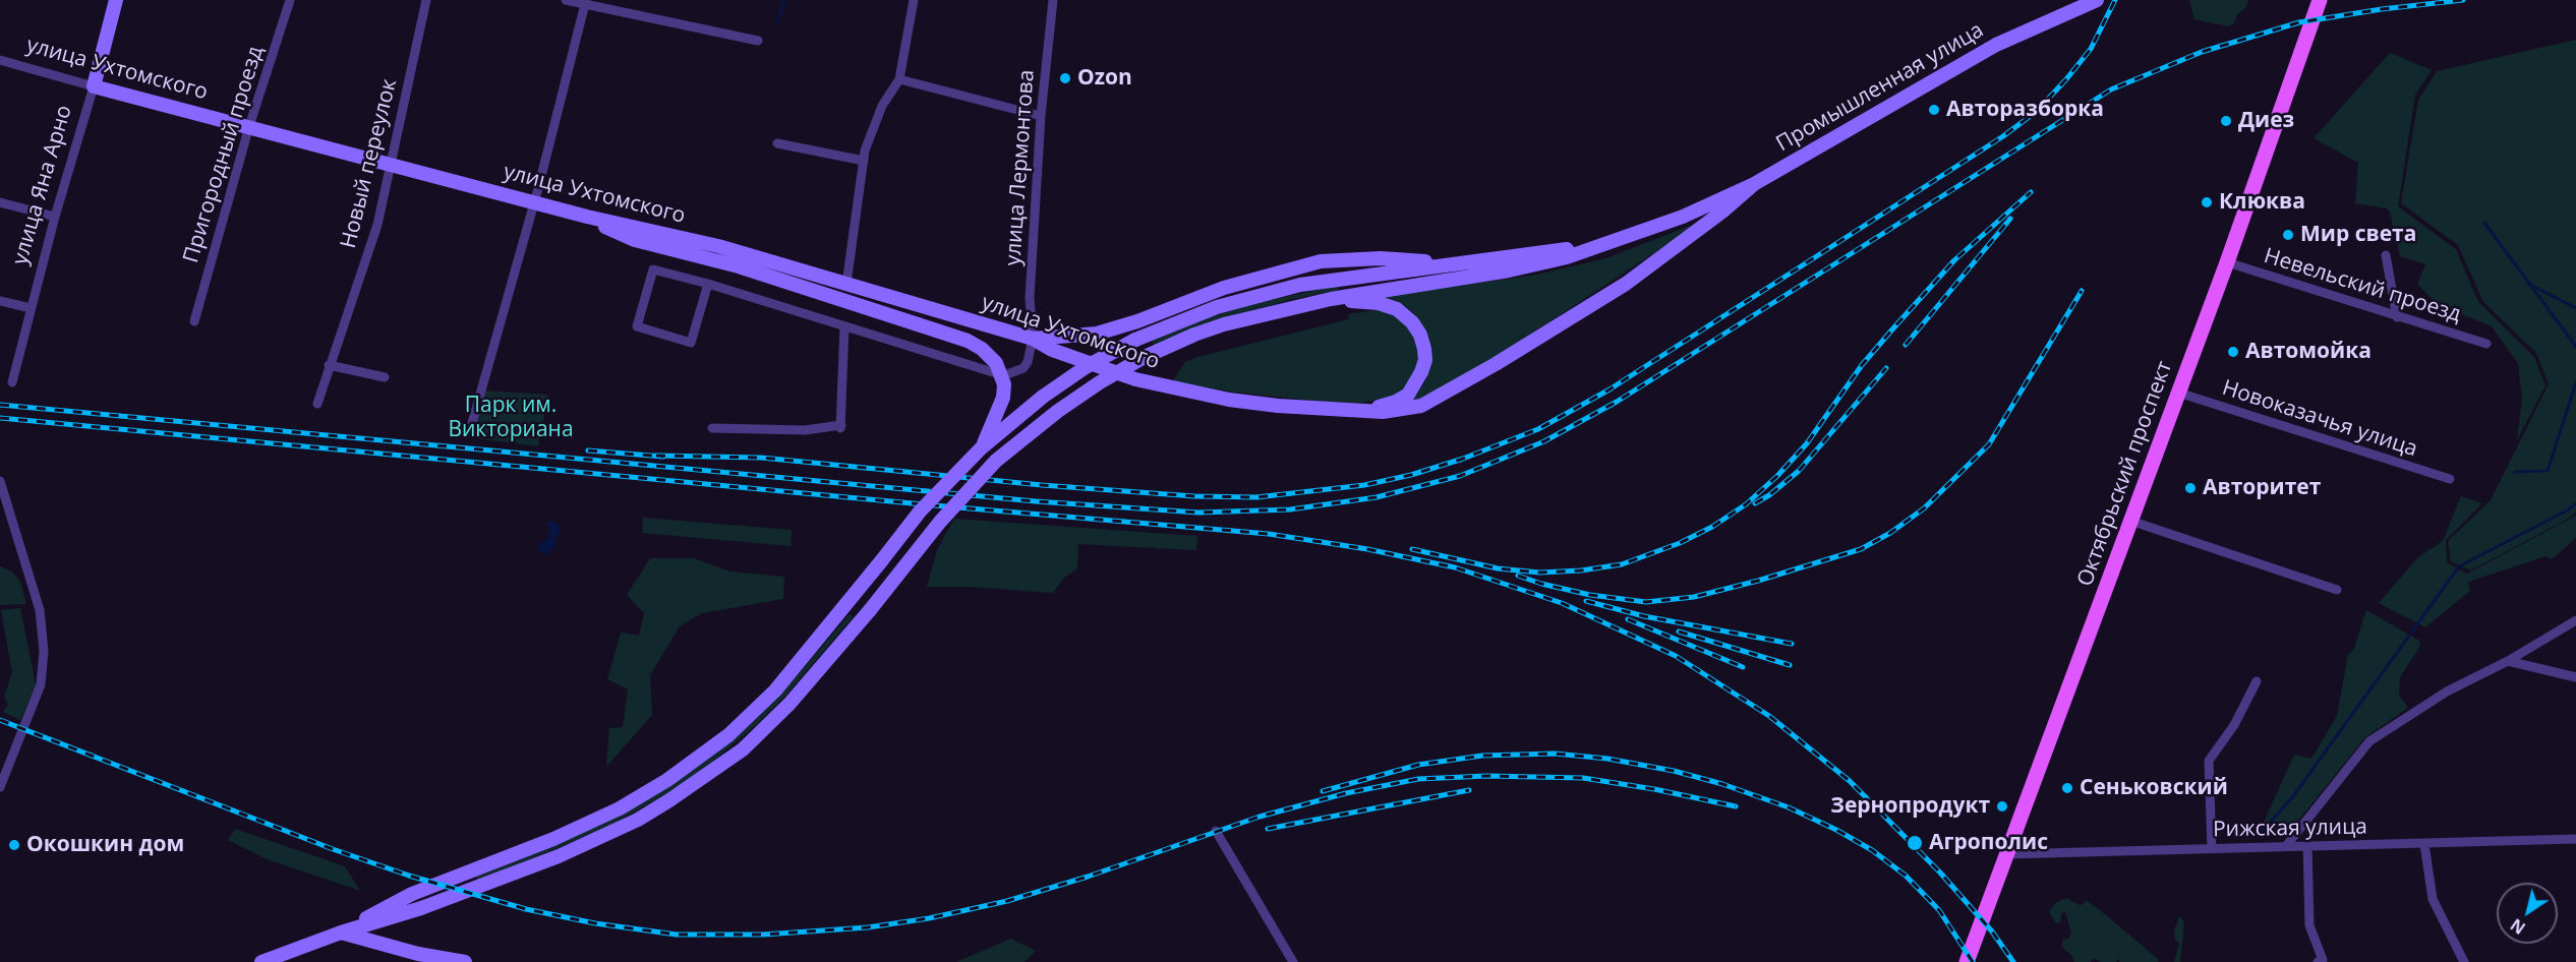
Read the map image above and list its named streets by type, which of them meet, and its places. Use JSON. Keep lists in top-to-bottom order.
{
  "streets": {
    "main road": [
      "улица Ухтомского",
      "Промышленная улица",
      "улица Яна Арно",
      "Октябрьский проспект"
    ],
    "street": [
      "Пригородный проезд",
      "Новый переулок",
      "улица Лермонтова",
      "Невельский проезд",
      "Новоказачья улица",
      "Рижская улица"
    ]
  },
  "crossings": [
    ["улица Ухтомского", "Промышленная улица"],
    ["улица Ухтомского", "Пригородный проезд"],
    ["улица Ухтомского", "Новый переулок"],
    ["улица Ухтомского", "улица Лермонтова"],
    ["улица Ухтомского", "улица Яна Арно"],
    ["Невельский проезд", "Октябрьский проспект"],
    ["Новоказачья улица", "Октябрьский проспект"],
    ["Октябрьский проспект", "Рижская улица"]
  ],
  "parks": ["Парк им. Викториана"],
  "places": [
    "Ozon",
    "Авторазборка",
    "Диез",
    "Клюква",
    "Мир света",
    "Автомойка",
    "Авторитет",
    "Сеньковский",
    "Зернопродукт",
    "Агрополис",
    "Окошкин дом"
  ],
  "north": "bottom left"
}
